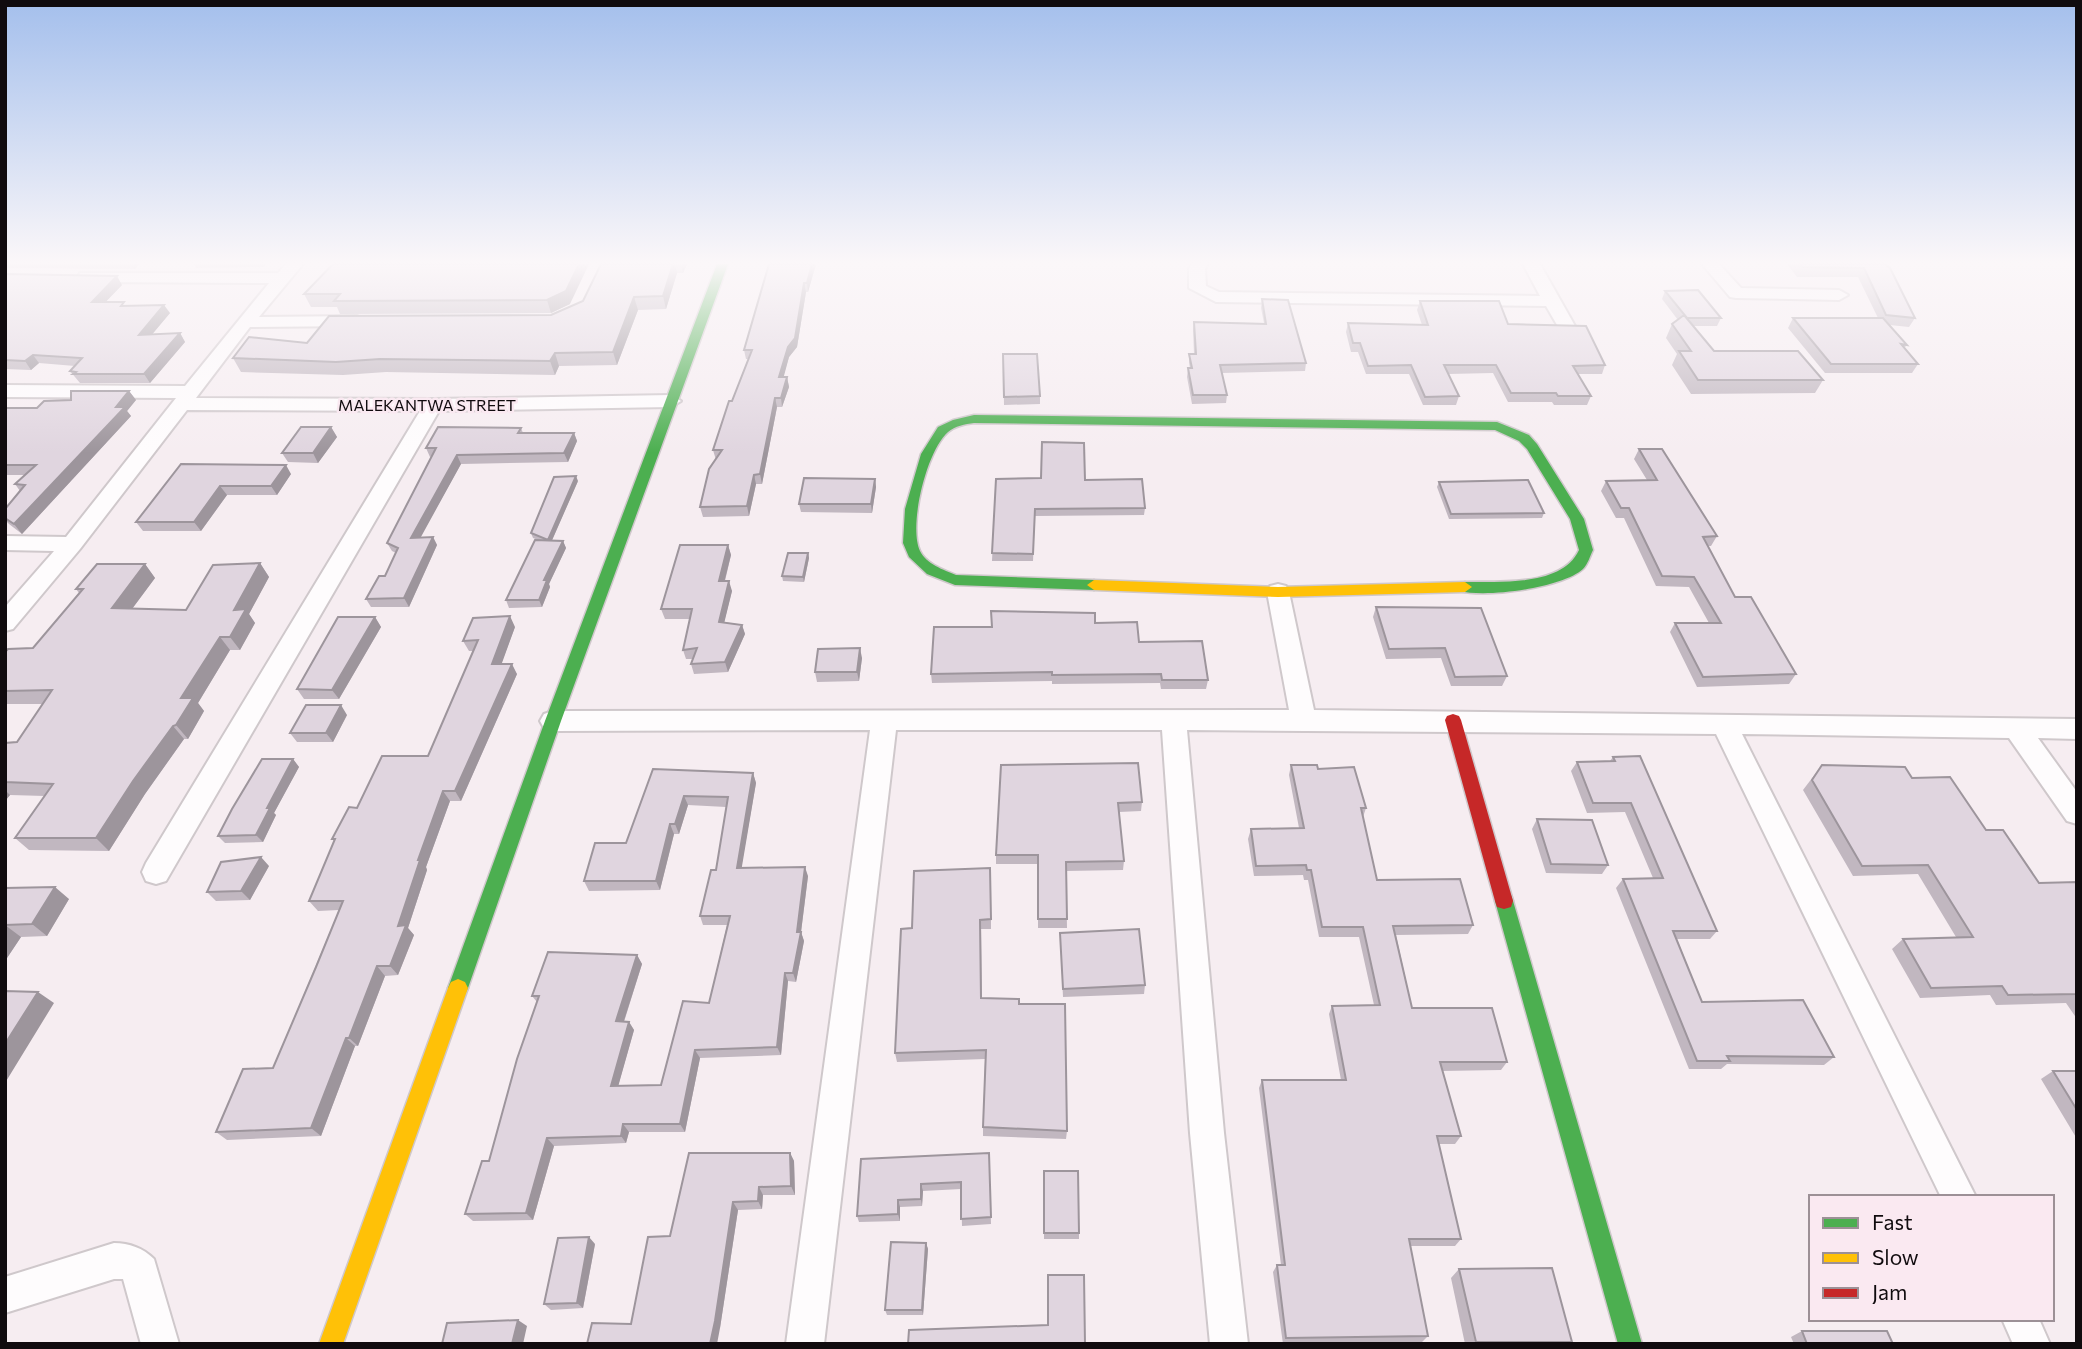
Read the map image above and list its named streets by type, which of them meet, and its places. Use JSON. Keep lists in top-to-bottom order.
{
  "streets": {
    "street": ["MALEKANTWA STREET"]
  },
  "legend": ["Fast", "Slow", "Jam"]
}
